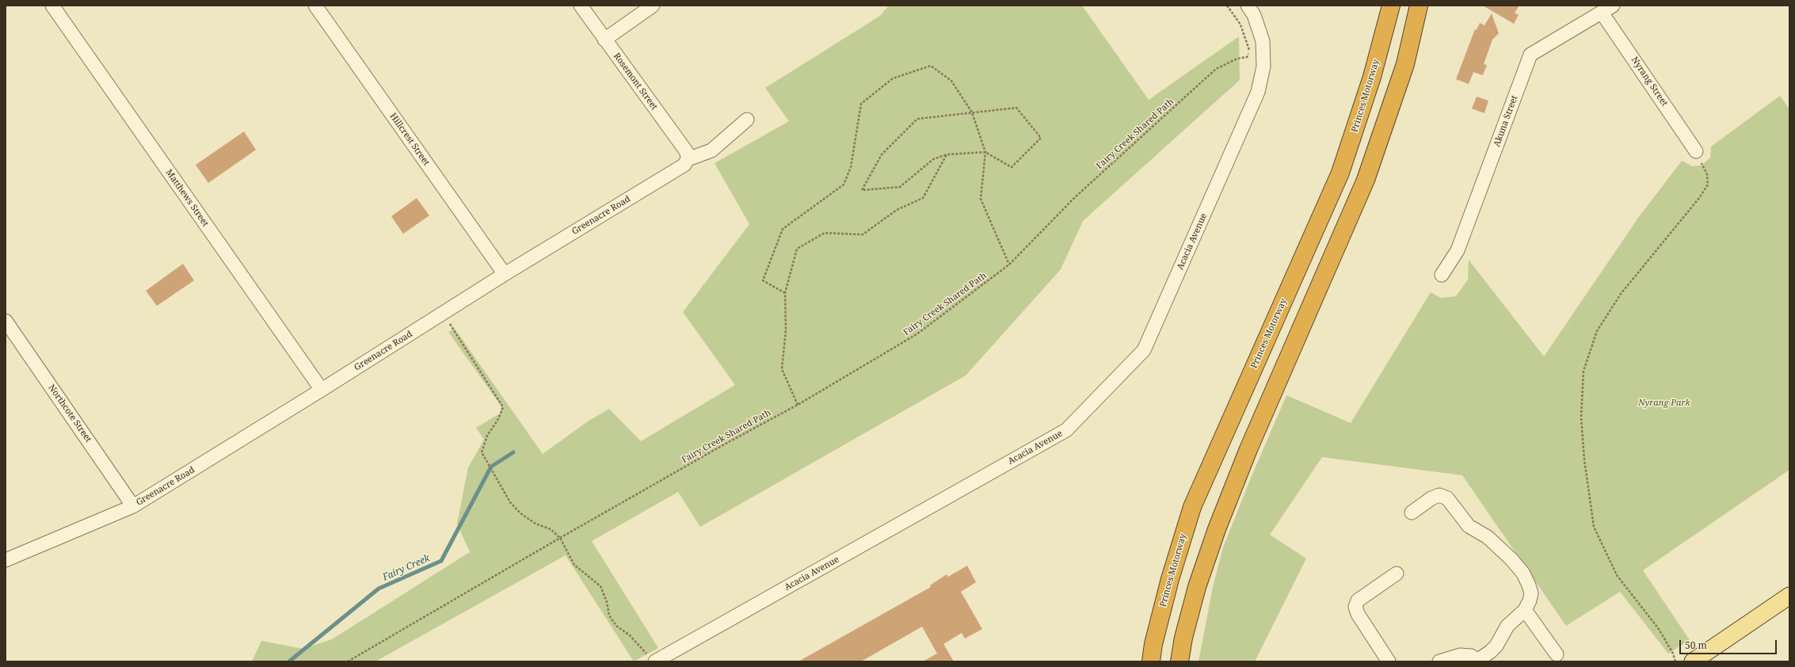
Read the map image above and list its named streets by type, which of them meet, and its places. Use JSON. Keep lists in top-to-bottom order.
{
  "streets": {
    "highway": ["Princes Motorway"],
    "street": [
      "Rosemont Street",
      "Nyrang Street",
      "Akuna Street",
      "Hillcrest Street",
      "Matthews Street",
      "Greenacre Road",
      "Acacia Avenue",
      "Northcote Street"
    ],
    "path": ["Fairy Creek Shared Path"]
  },
  "crossings": [
    ["Rosemont Street", "Greenacre Road"],
    ["Nyrang Street", "Akuna Street"],
    ["Hillcrest Street", "Greenacre Road"],
    ["Matthews Street", "Greenacre Road"],
    ["Greenacre Road", "Northcote Street"]
  ],
  "water": ["Fairy Creek"],
  "parks": ["Nyrang Park"],
  "scale_bar": "50 m"
}
